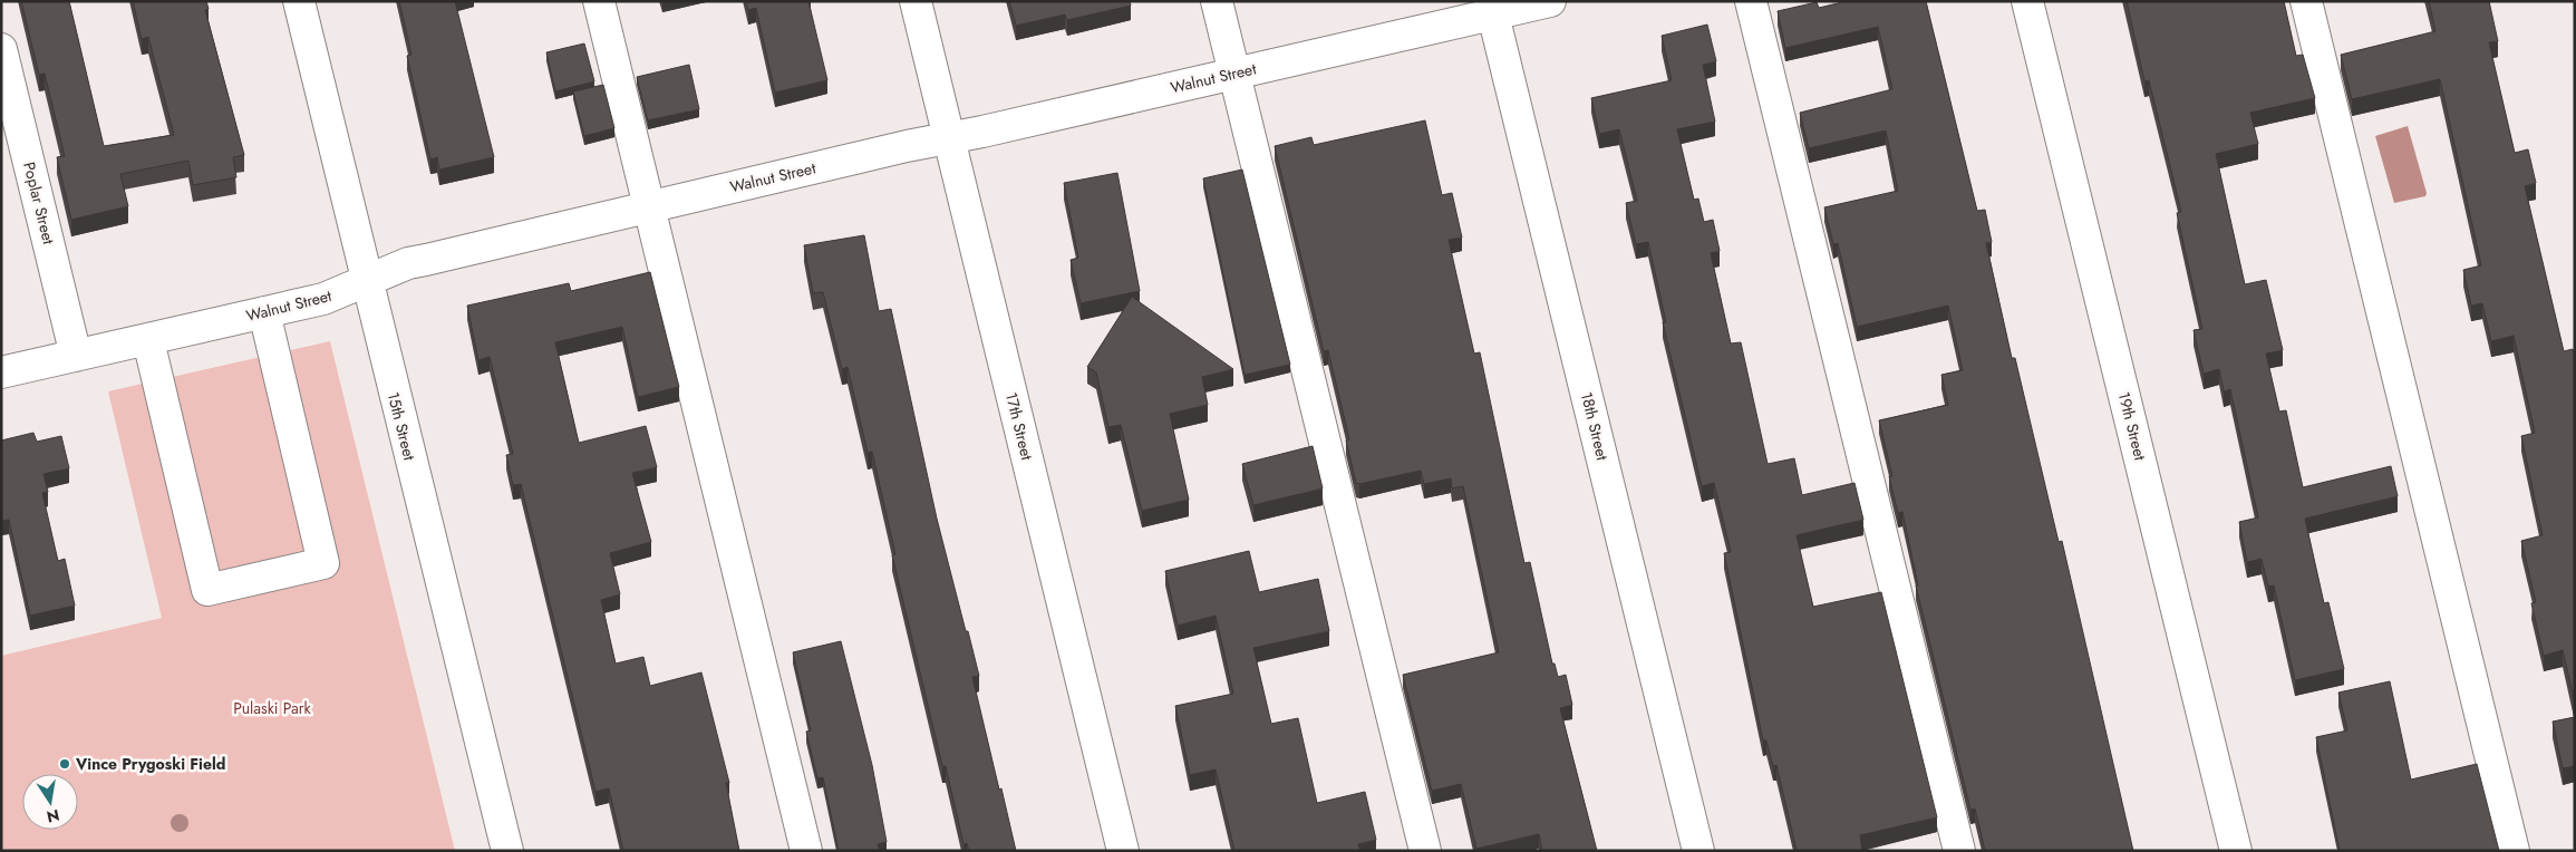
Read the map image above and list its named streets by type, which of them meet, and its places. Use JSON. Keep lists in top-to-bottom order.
{
  "streets": {
    "street": [
      "Walnut Street",
      "Poplar Street",
      "15th Street",
      "17th Street",
      "18th Street",
      "19th Street"
    ]
  },
  "crossings": [
    ["Walnut Street", "Poplar Street"],
    ["Walnut Street", "15th Street"],
    ["Walnut Street", "17th Street"],
    ["Walnut Street", "18th Street"]
  ],
  "parks": ["Pulaski Park"],
  "places": ["Vince Prygoski Field"],
  "north": "bottom"
}
